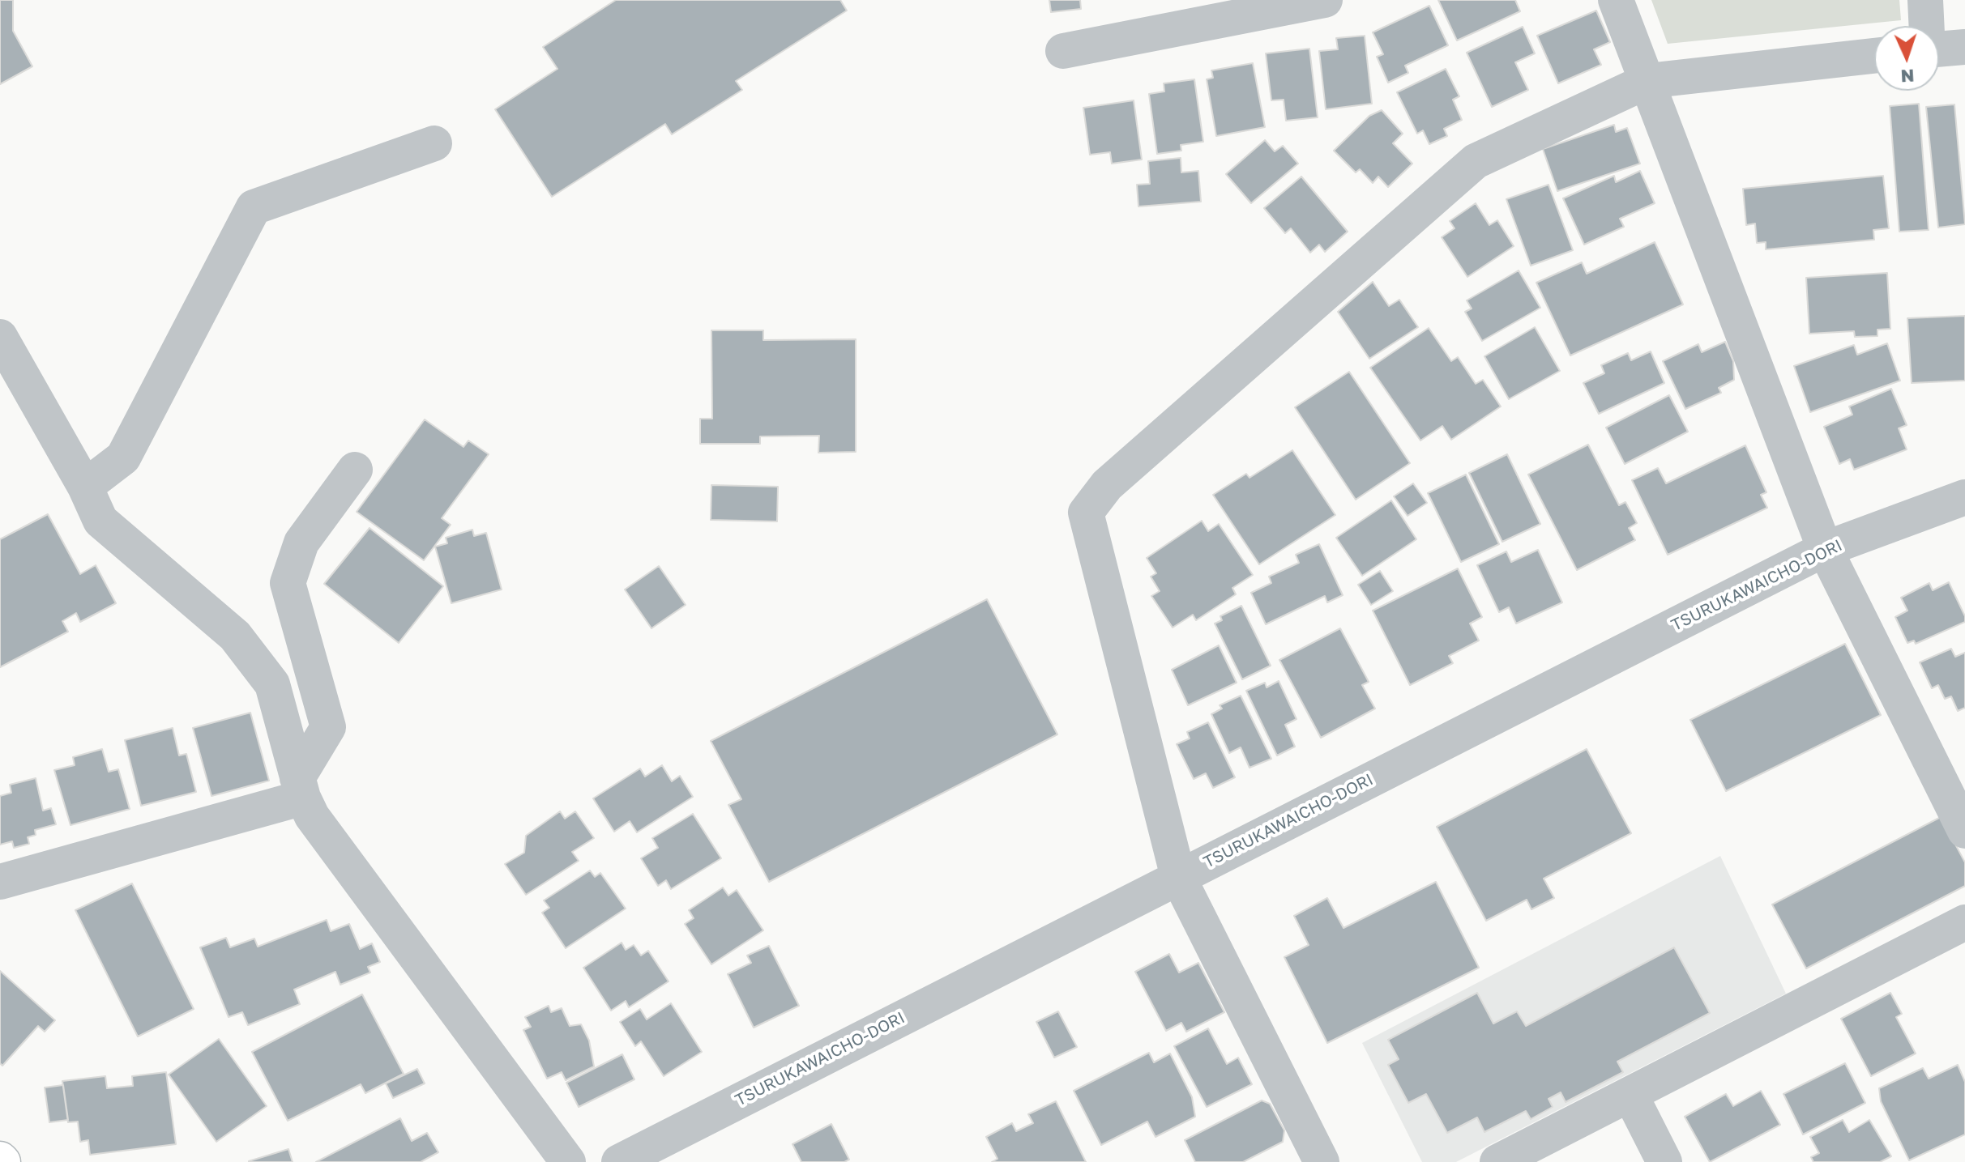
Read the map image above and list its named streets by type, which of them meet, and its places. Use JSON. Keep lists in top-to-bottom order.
{
  "streets": {
    "street": ["TSURUKAWAICHO-DORI"]
  },
  "north": "bottom"
}
